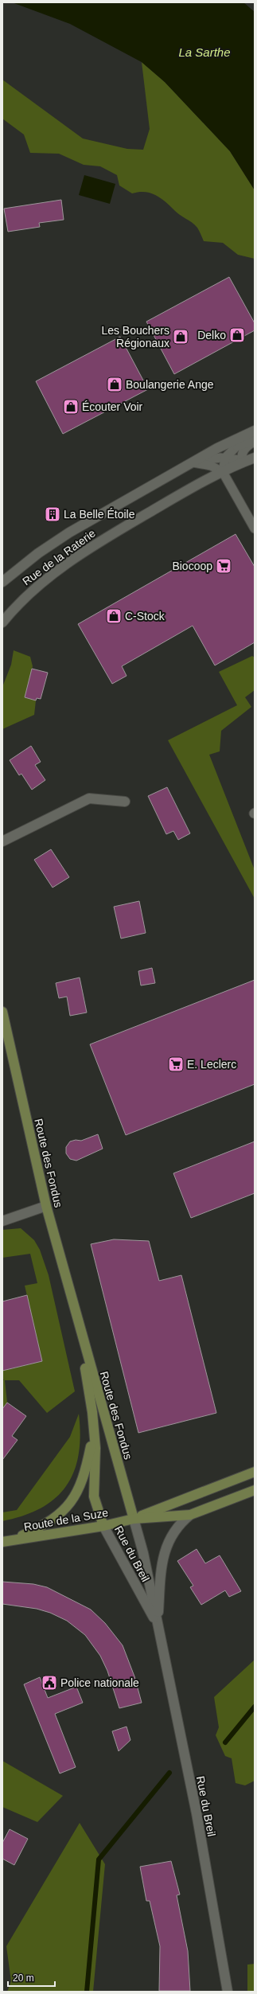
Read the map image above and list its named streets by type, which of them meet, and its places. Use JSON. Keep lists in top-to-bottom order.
{
  "streets": {
    "street": [
      "Rue de la Raterie",
      "Route des Fondus",
      "Route de la Suze",
      "Rue du Breil"
    ]
  },
  "crossings": [
    ["Route des Fondus", "Route de la Suze"],
    ["Route des Fondus", "Rue du Breil"],
    ["Route de la Suze", "Rue du Breil"]
  ],
  "water": ["La Sarthe"],
  "places": {
    "shop": [
      "Delko",
      "Les Bouchers Régionaux",
      "Boulangerie Ange",
      "Écouter Voir",
      "C-Stock"
    ],
    "building": ["La Belle Étoile"],
    "supermarket": ["Biocoop", "E. Leclerc"],
    "public building": ["Police nationale"]
  },
  "scale_bar": "20 m"
}
